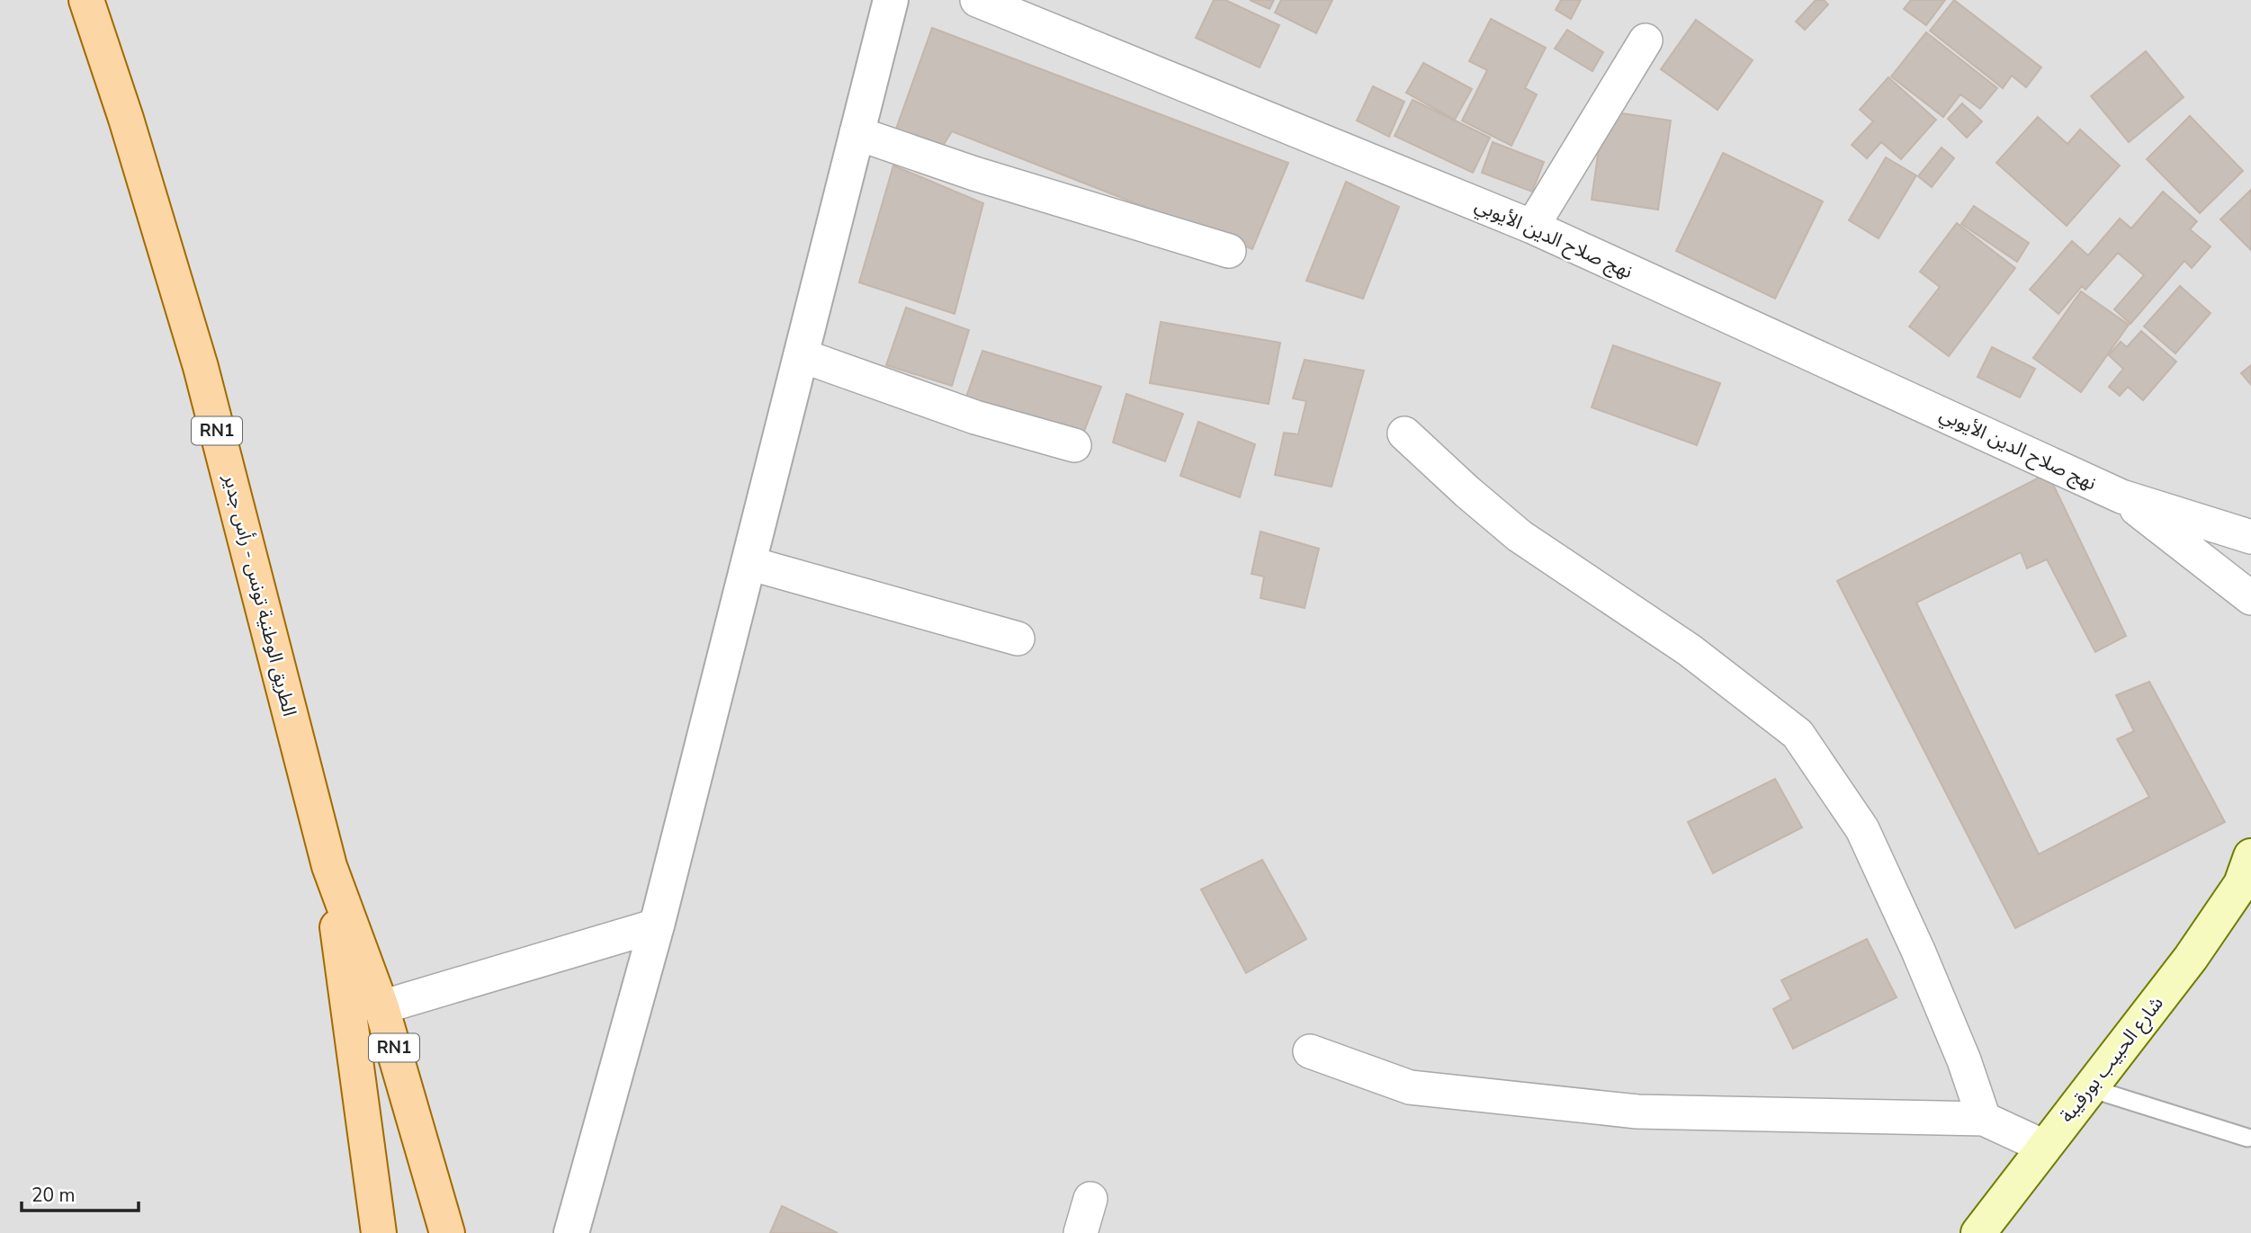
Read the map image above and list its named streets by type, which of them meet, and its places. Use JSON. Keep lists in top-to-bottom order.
{
  "streets": {
    "main road": ["RN1", "الطريق الوطنية تونس - رأس جدير", "شارع الحبيب بورقيبة"],
    "street": ["نهج صلاح الدين الأيوبي"]
  },
  "scale_bar": "20 m"
}
